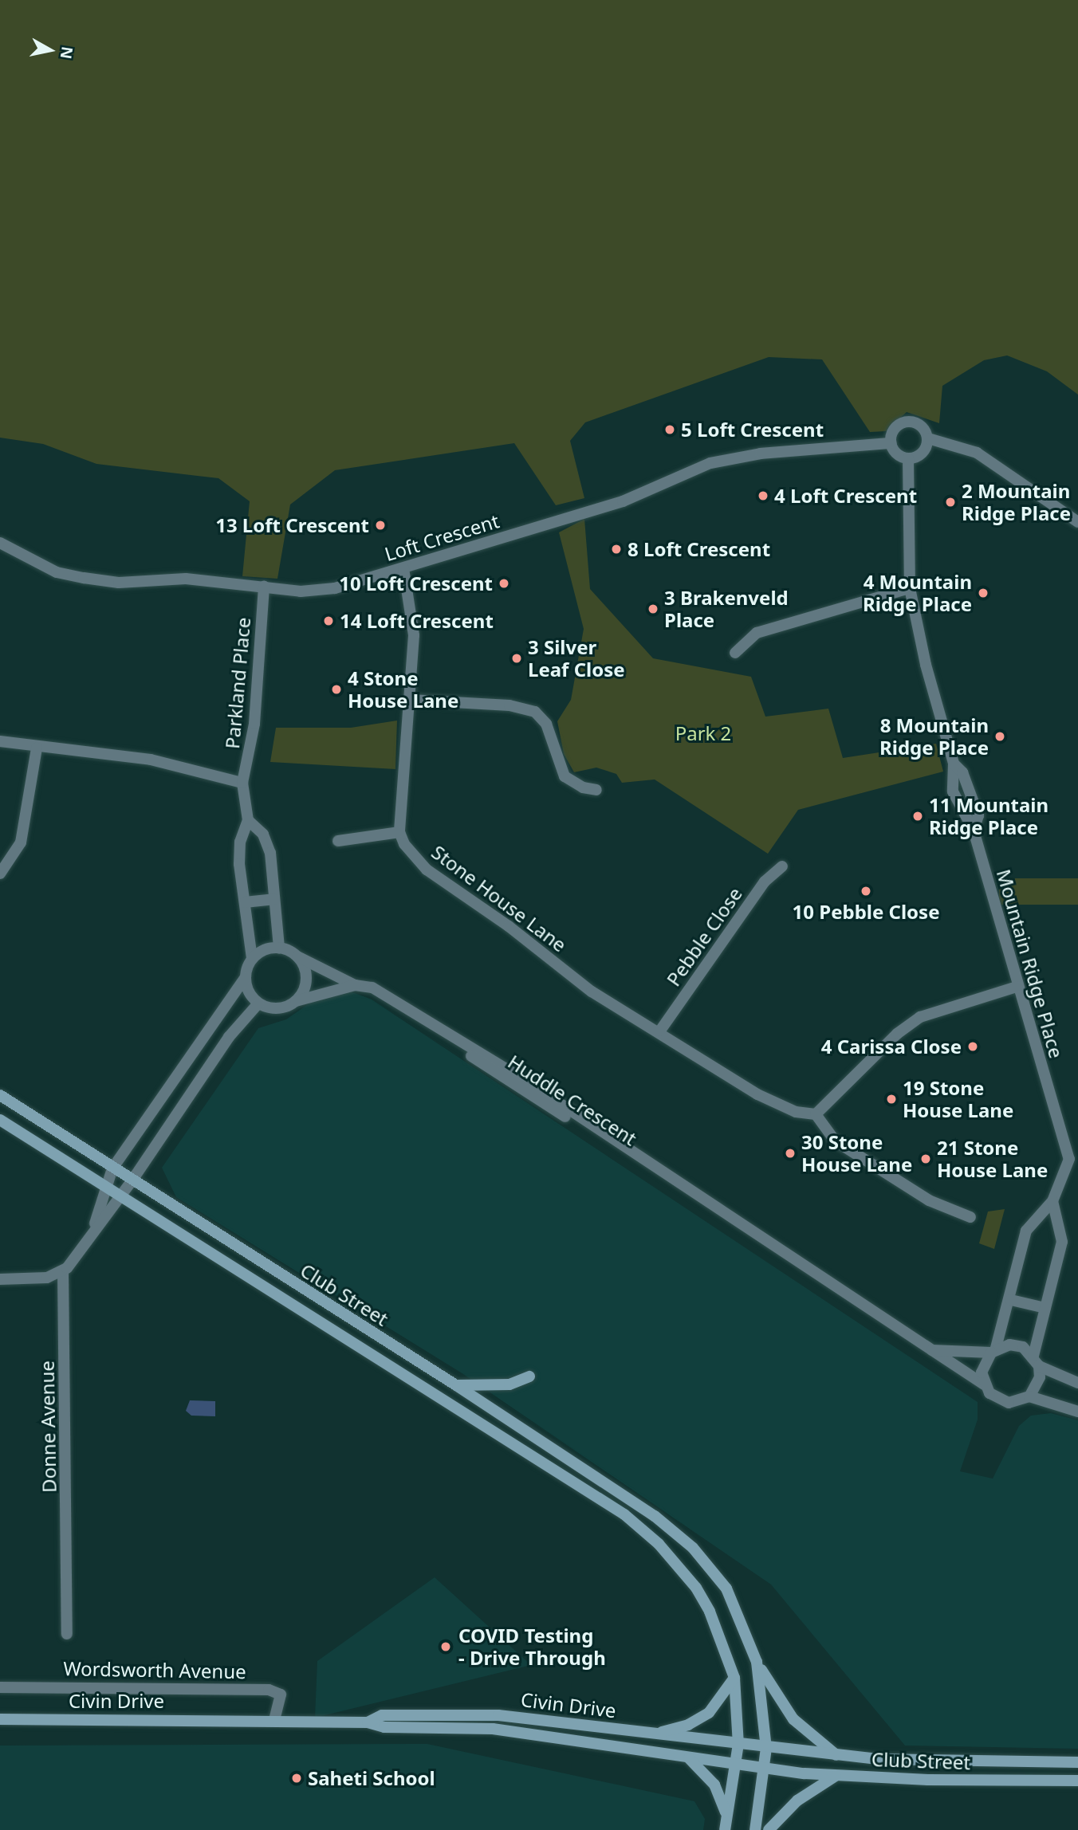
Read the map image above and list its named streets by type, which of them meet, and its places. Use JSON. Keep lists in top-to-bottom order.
{
  "streets": {
    "main road": ["Club Street", "Civin Drive"],
    "street": [
      "Loft Crescent",
      "Parkland Place",
      "Stone House Lane",
      "Pebble Close",
      "Mountain Ridge Place",
      "Huddle Crescent",
      "Donne Avenue",
      "Wordsworth Avenue"
    ]
  },
  "crossings": [
    ["Loft Crescent", "Parkland Place"],
    ["Loft Crescent", "Mountain Ridge Place"],
    ["Stone House Lane", "Pebble Close"],
    ["Club Street", "Civin Drive"],
    ["Wordsworth Avenue", "Civin Drive"]
  ],
  "parks": ["Park 2"],
  "places": [
    "5 Loft Crescent",
    "4 Loft Crescent",
    "2 Mountain Ridge Place",
    "13 Loft Crescent",
    "8 Loft Crescent",
    "10 Loft Crescent",
    "4 Mountain Ridge Place",
    "3 Brakenveld Place",
    "14 Loft Crescent",
    "3 Silver Leaf Close",
    "4 Stone House Lane",
    "8 Mountain Ridge Place",
    "11 Mountain Ridge Place",
    "10 Pebble Close",
    "4 Carissa Close",
    "19 Stone House Lane",
    "30 Stone House Lane",
    "21 Stone House Lane",
    "COVID Testing - Drive Through",
    "Saheti School"
  ],
  "north": "right"
}
